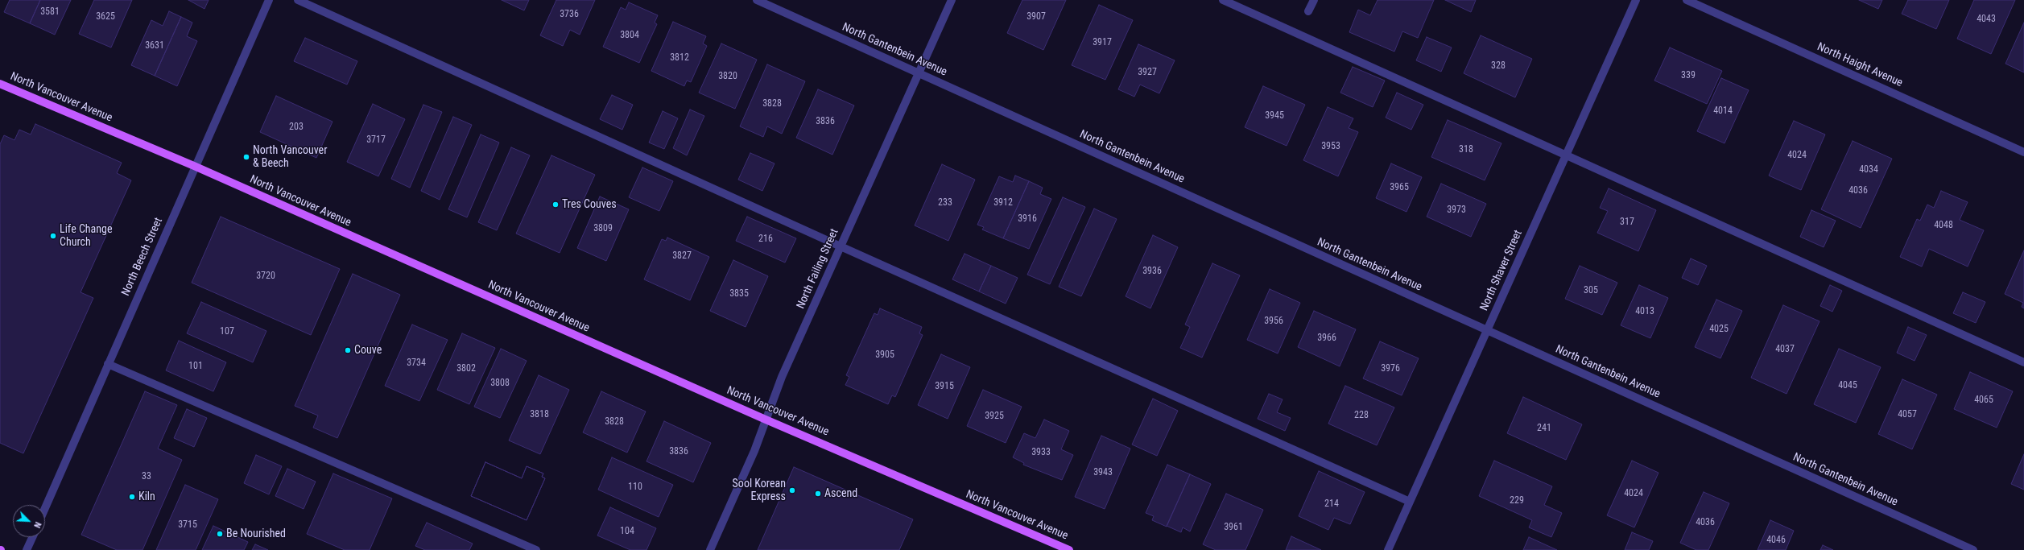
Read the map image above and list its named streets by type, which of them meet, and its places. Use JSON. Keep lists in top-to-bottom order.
{
  "streets": {
    "main road": ["North Vancouver Avenue"],
    "street": [
      "North Gantenbein Avenue",
      "North Haight Avenue",
      "North Beech Street",
      "North Failing Street",
      "North Shaver Street"
    ]
  },
  "crossings": [
    ["North Gantenbein Avenue", "North Failing Street"],
    ["North Gantenbein Avenue", "North Shaver Street"],
    ["North Vancouver Avenue", "North Beech Street"],
    ["North Vancouver Avenue", "North Failing Street"]
  ],
  "places": [
    "North Vancouver & Beech",
    "Tres Couves",
    "Life Change Church",
    "Couve",
    "Sool Korean Express",
    "Ascend",
    "Kiln",
    "Be Nourished"
  ],
  "house_numbers": [
    "3581",
    "3736",
    "3625",
    "3907",
    "4043",
    "3804",
    "3917",
    "3631",
    "3812",
    "328",
    "3927",
    "339",
    "3820",
    "3828",
    "4014",
    "3945",
    "3836",
    "203",
    "3717",
    "3953",
    "318",
    "4024",
    "4034",
    "3965",
    "4036",
    "233",
    "3912",
    "3973",
    "3916",
    "317",
    "4048",
    "3809",
    "216",
    "3827",
    "3936",
    "3720",
    "305",
    "3835",
    "4013",
    "3956",
    "4025",
    "107",
    "3966",
    "4037",
    "3905",
    "3734",
    "101",
    "3802",
    "3976",
    "3808",
    "4045",
    "3915",
    "4065",
    "3818",
    "4057",
    "228",
    "3925",
    "3828",
    "241",
    "3836",
    "3933",
    "3943",
    "33",
    "110",
    "4024",
    "229",
    "214",
    "4036",
    "3715",
    "3961",
    "104",
    "4046"
  ],
  "north": "bottom right"
}
